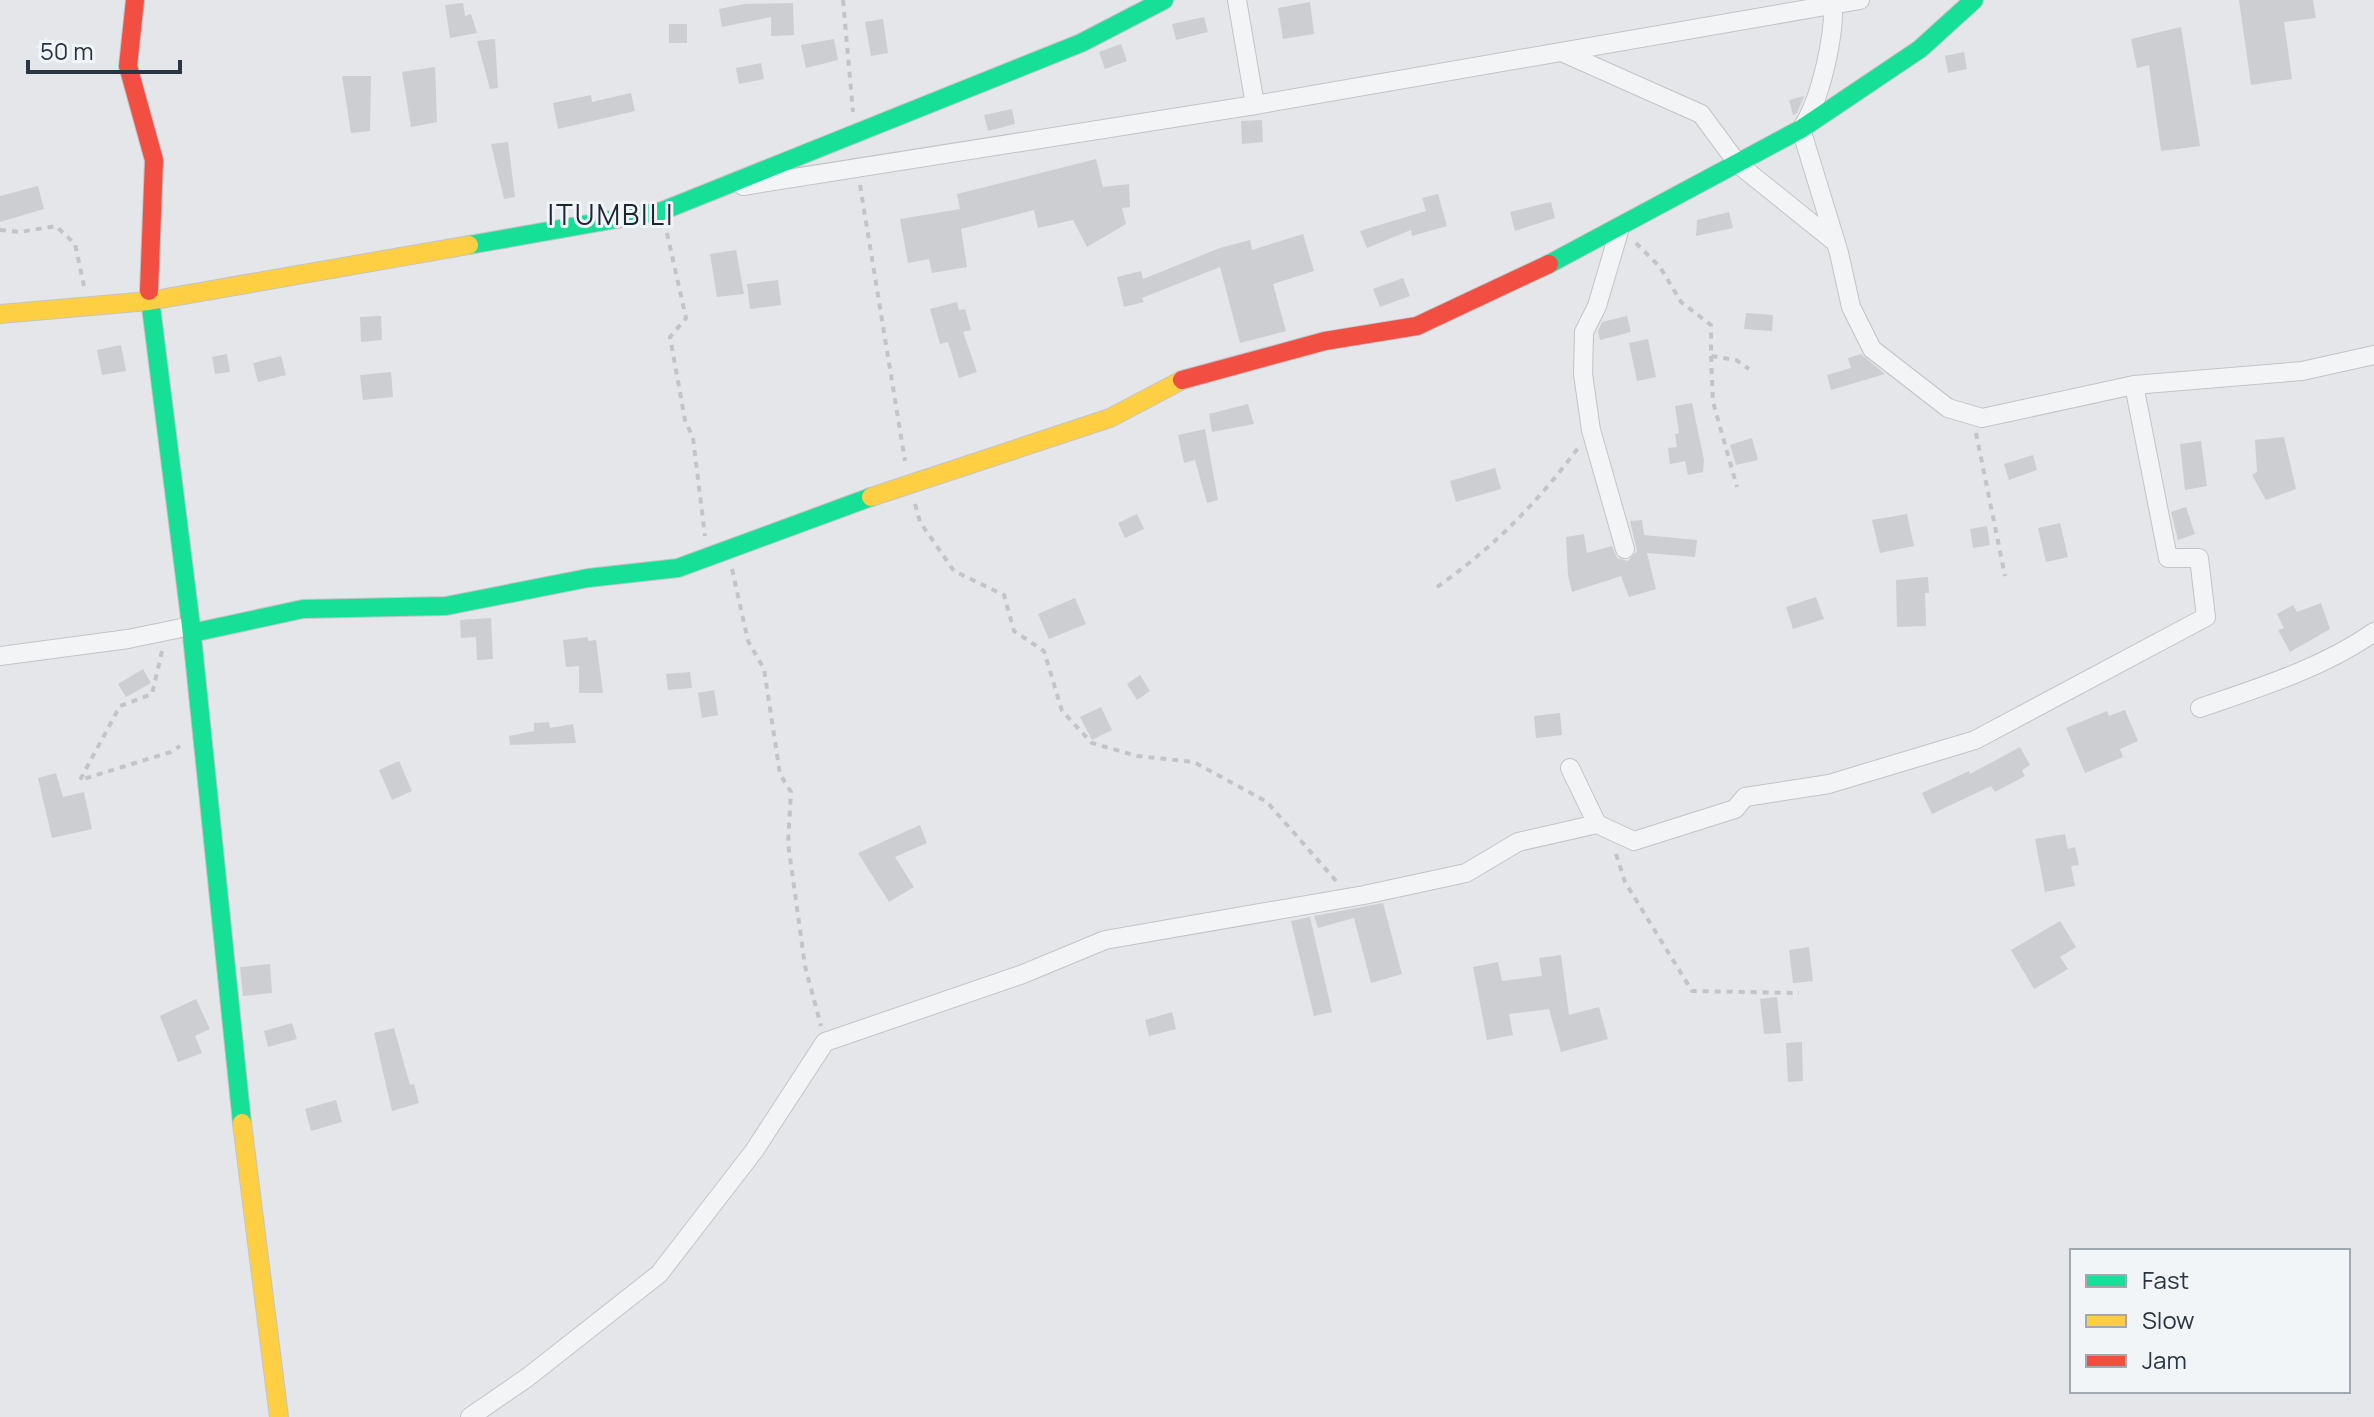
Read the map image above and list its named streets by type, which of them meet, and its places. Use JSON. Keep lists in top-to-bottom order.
{
  "districts": ["ITUMBILI"],
  "legend": ["Fast", "Slow", "Jam"],
  "scale_bar": "50 m"
}
